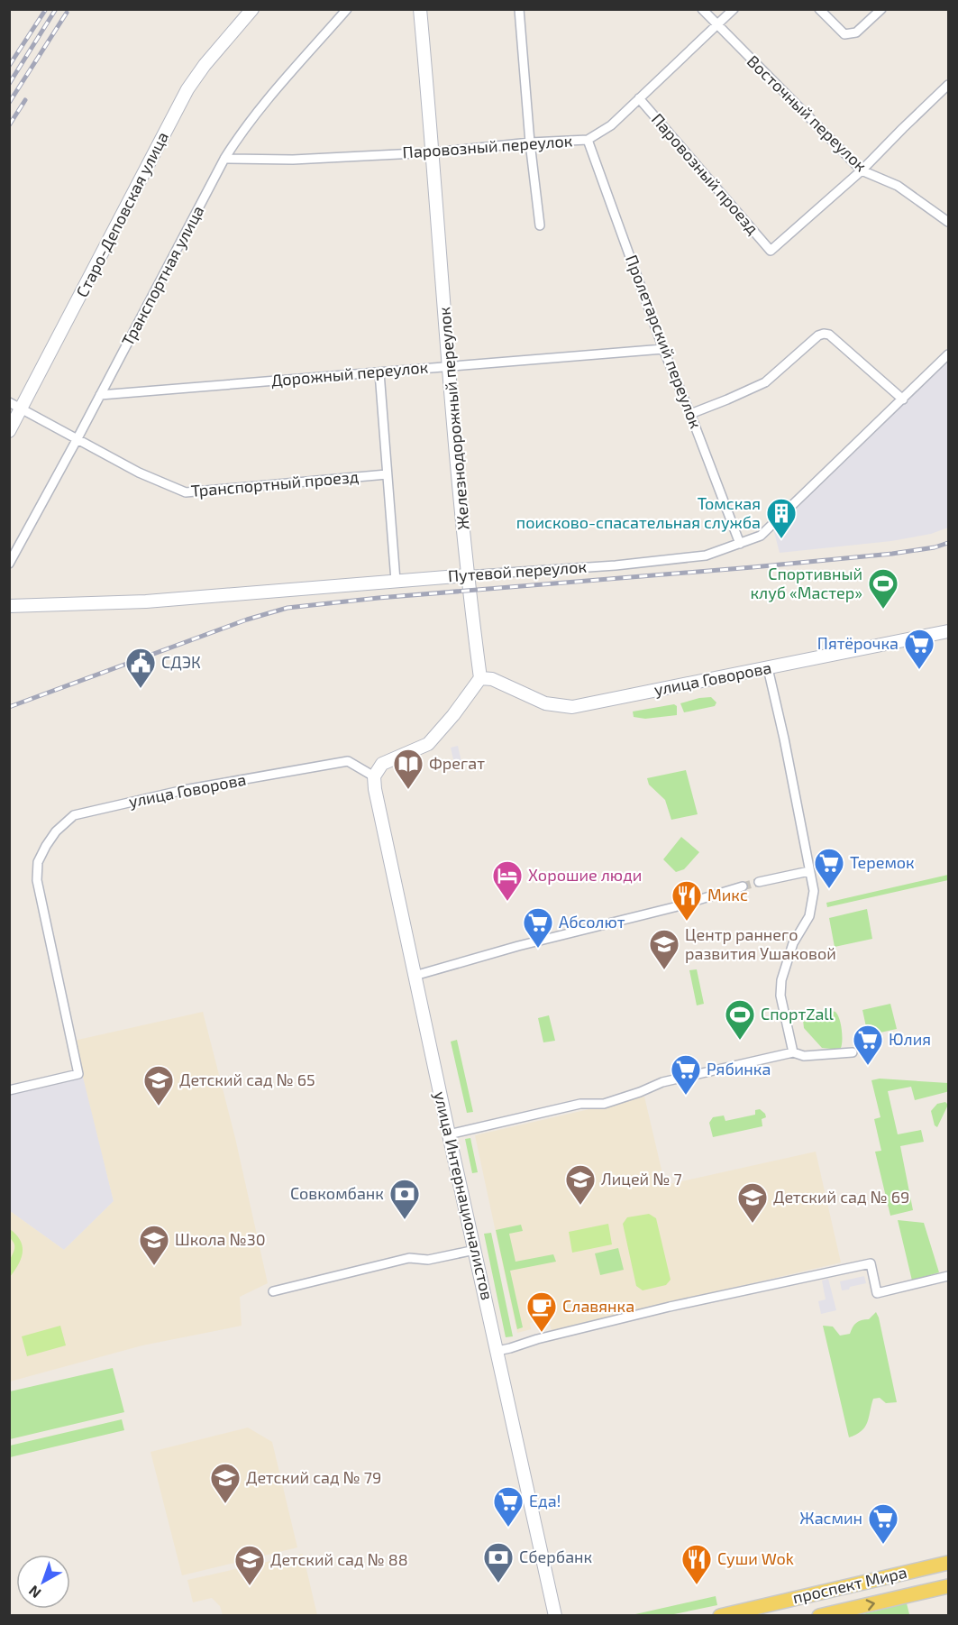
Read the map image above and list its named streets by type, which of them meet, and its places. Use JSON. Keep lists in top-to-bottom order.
{
  "streets": {
    "main road": ["проспект Мира"],
    "street": [
      "Восточный переулок",
      "Паровозный переулок",
      "Паровозный проезд",
      "Старо-Деповская улица",
      "Транспортная улица",
      "Пролетарский переулок",
      "Дорожный переулок",
      "Железнодорожный переулок",
      "Транспортный проезд",
      "Путевой переулок",
      "улица Говорова",
      "улица Интернационалистов"
    ]
  },
  "crossings": [
    ["Восточный переулок", "Паровозный переулок"],
    ["Восточный переулок", "Паровозный проезд"],
    ["Паровозный переулок", "Паровозный проезд"],
    ["Паровозный переулок", "Транспортная улица"],
    ["Паровозный переулок", "Пролетарский переулок"],
    ["Паровозный переулок", "Железнодорожный переулок"],
    ["Старо-Деповская улица", "Транспортный проезд"],
    ["Транспортная улица", "Дорожный переулок"],
    ["Транспортная улица", "Транспортный проезд"],
    ["Пролетарский переулок", "Дорожный переулок"],
    ["Пролетарский переулок", "Путевой переулок"],
    ["Дорожный переулок", "Железнодорожный переулок"],
    ["Железнодорожный переулок", "Путевой переулок"],
    ["Железнодорожный переулок", "улица Говорова"],
    ["улица Говорова", "улица Интернационалистов"]
  ],
  "places": {
    "building": ["Томская поисково-спасательная служба"],
    "sports": ["Спортивный клуб «Мастер»", "СпортZall"],
    "supermarket": [
      "Пятёрочка",
      "Теремок",
      "Абсолют",
      "Юлия",
      "Рябинка",
      "Еда!",
      "Жасмин"
    ],
    "public building": ["СДЭК"],
    "library": ["Фрегат"],
    "hotel": ["Хорошие люди"],
    "restaurant": ["Микс", "Суши Wok"],
    "school or university": [
      "Центр раннего развития Ушаковой",
      "Детский сад № 65",
      "Лицей № 7",
      "Детский сад № 69",
      "Школа №30",
      "Детский сад № 79",
      "Детский сад № 88"
    ],
    "bank": ["Совкомбанк", "Сбербанк"],
    "cafe": ["Славянка"]
  },
  "north": "bottom left"
}
